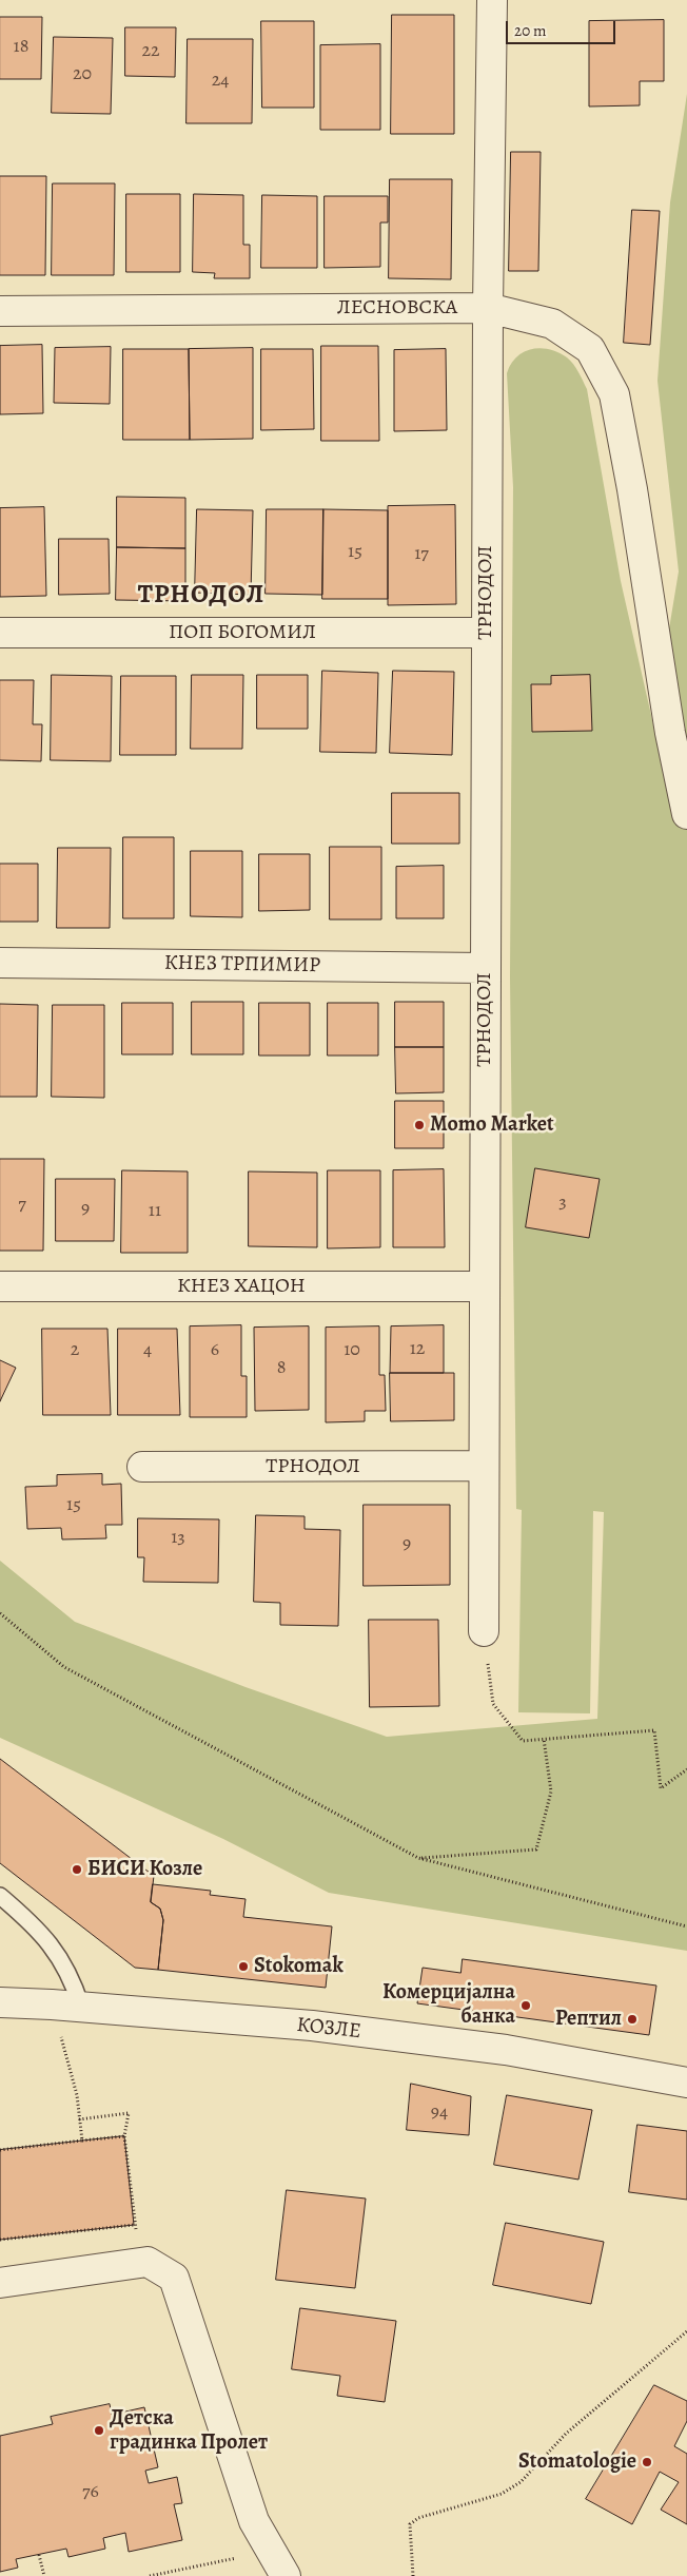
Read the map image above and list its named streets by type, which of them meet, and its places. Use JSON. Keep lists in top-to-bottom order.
{
  "streets": {
    "street": [
      "ЛЕСНОВСКА",
      "ТРНОДОЛ",
      "ПОП БОГОМИЛ",
      "КНЕЗ ТРПИМИР",
      "КНЕЗ ХАЦОН",
      "КОЗЛЕ"
    ]
  },
  "crossings": [
    ["ЛЕСНОВСКА", "ТРНОДОЛ"],
    ["ТРНОДОЛ", "ПОП БОГОМИЛ"],
    ["ТРНОДОЛ", "КНЕЗ ТРПИМИР"],
    ["ТРНОДОЛ", "КНЕЗ ХАЦОН"]
  ],
  "districts": ["ТРНОДОЛ"],
  "places": [
    "Momo Market",
    "БИСИ Козле",
    "Stokomak",
    "Комерцијална банка",
    "Рептил",
    "Детска градинка Пролет",
    "Stomatologie"
  ],
  "house_numbers": [
    "18",
    "22",
    "20",
    "24",
    "15",
    "17",
    "3",
    "7",
    "9",
    "11",
    "12",
    "2",
    "4",
    "6",
    "10",
    "8",
    "15",
    "13",
    "9",
    "94",
    "76"
  ],
  "scale_bar": "20 m"
}
